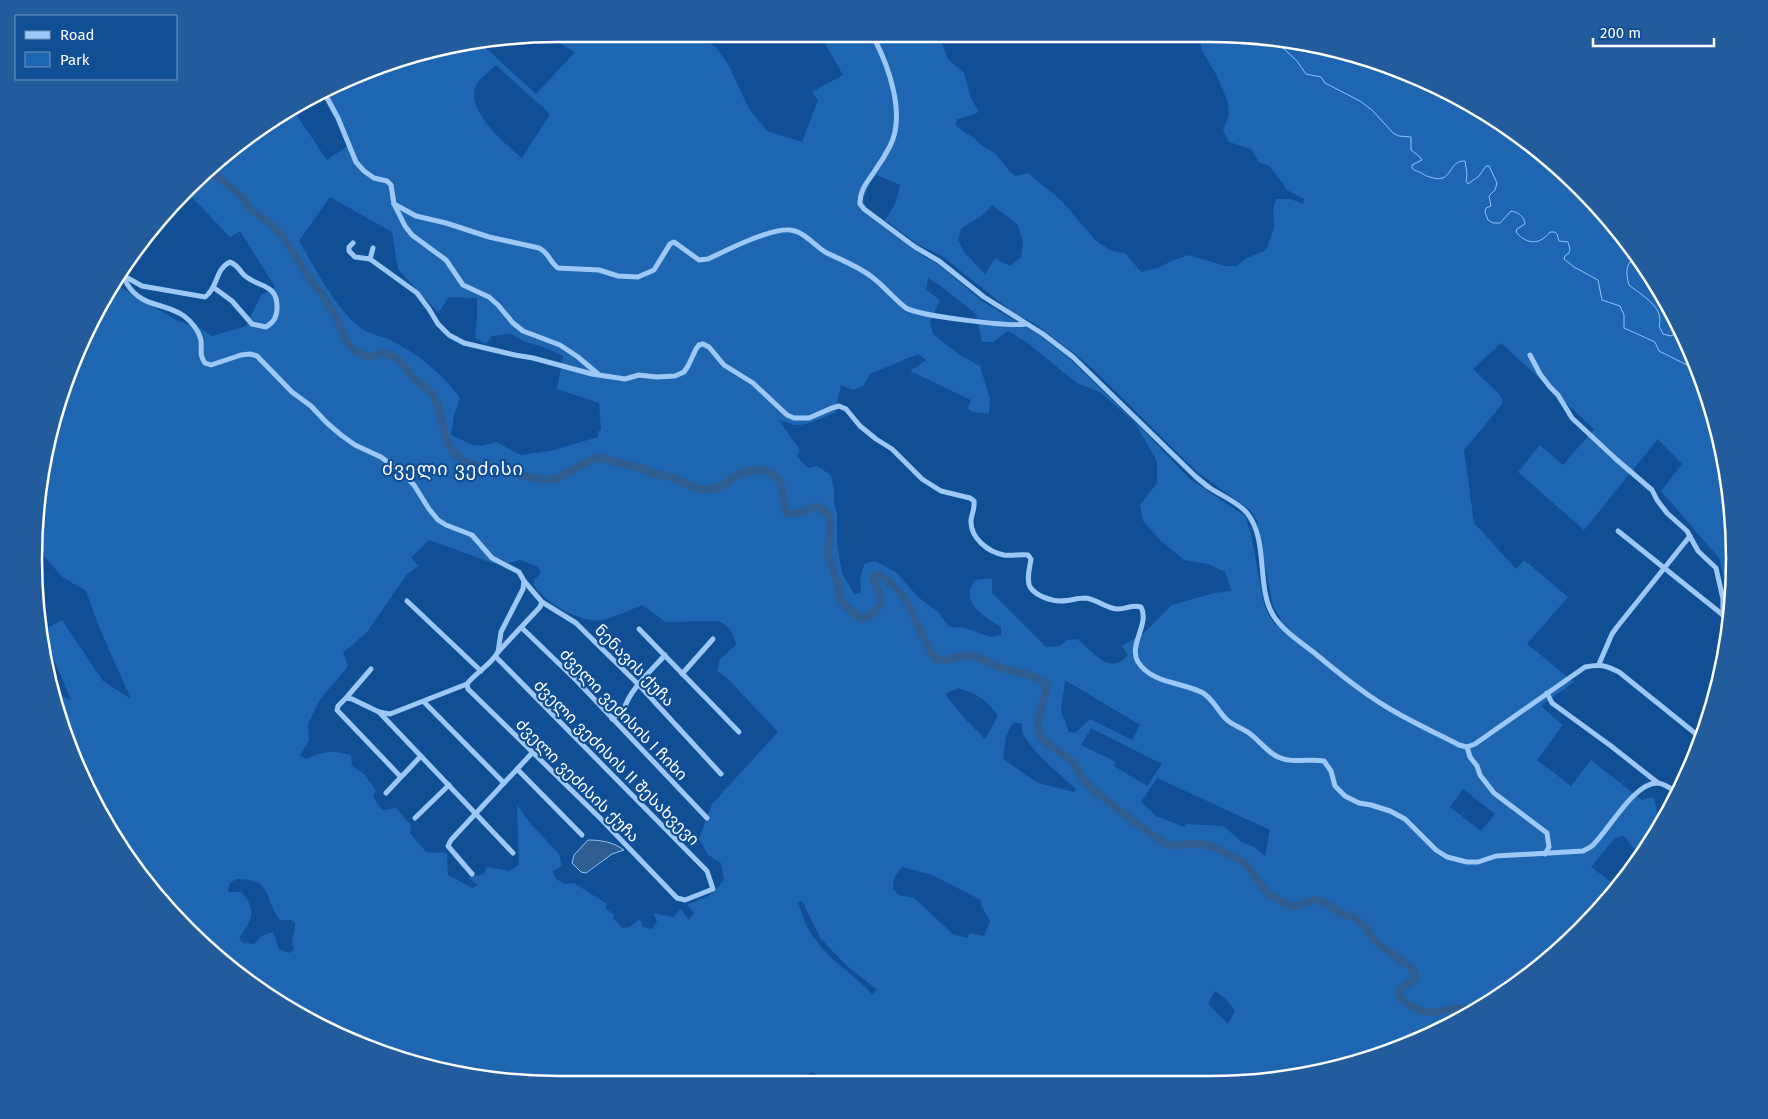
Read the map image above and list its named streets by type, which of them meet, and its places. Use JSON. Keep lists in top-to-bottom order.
{
  "streets": {
    "street": [
      "ნენავის ქუჩა",
      "ძველი ვეძისის I ჩიხი",
      "ძველი ვეძისის II შესახვევი",
      "ძველი ვეძისის ქუჩა"
    ]
  },
  "crossings": [
    ["ძველი ვეძისის II შესახვევი", "ძველი ვეძისის ქუჩა"]
  ],
  "districts": ["ძველი ვეძისი"],
  "legend": ["Road", "Park"],
  "scale_bar": "200 m"
}
